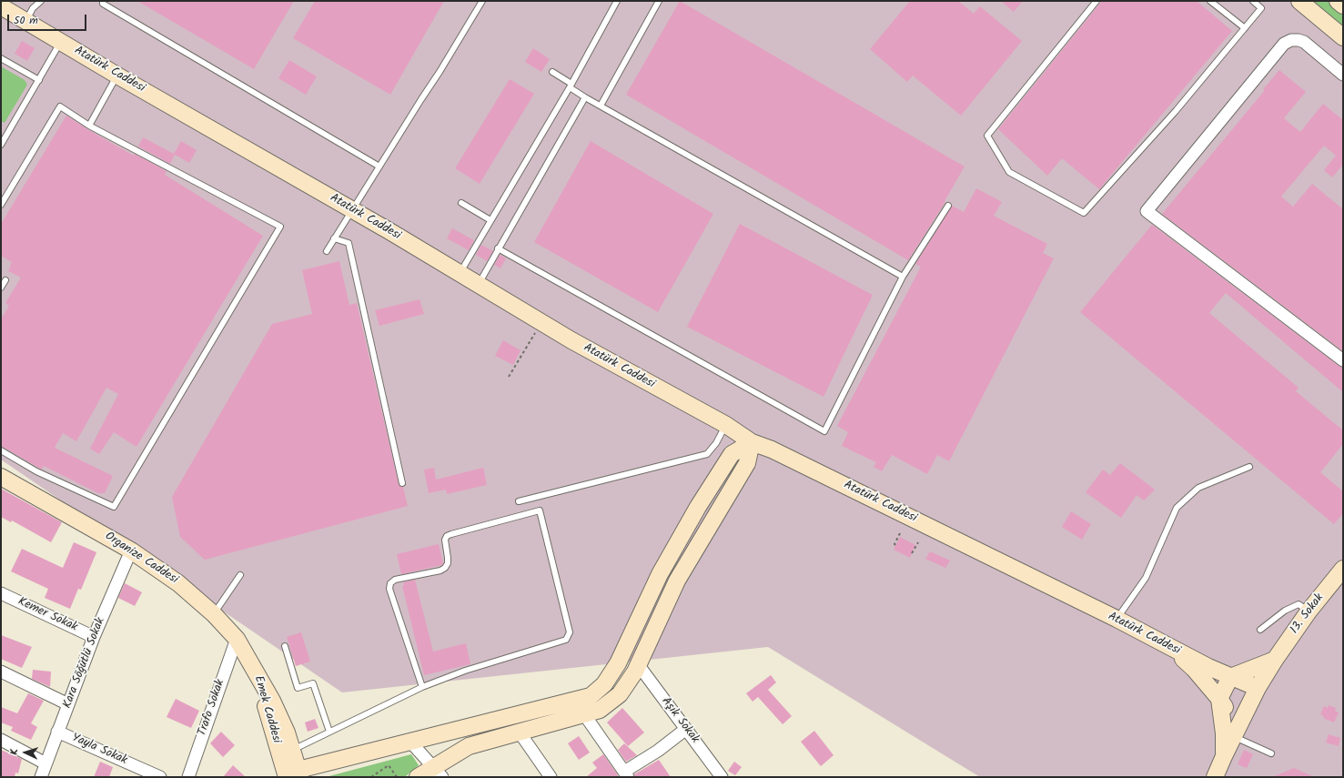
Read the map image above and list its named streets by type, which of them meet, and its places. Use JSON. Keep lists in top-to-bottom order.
{
  "streets": {
    "street": [
      "Atatürk Caddesi",
      "Organize Caddesi",
      "13. Sokak",
      "Kemer Sokak",
      "Kara Söğütlü Sokak",
      "Trafo Sokak",
      "Emek Caddesi",
      "Aşık Sokak",
      "Yayla Sokak"
    ]
  },
  "crossings": [
    ["Atatürk Caddesi", "13. Sokak"],
    ["Organize Caddesi", "Kara Söğütlü Sokak"],
    ["Organize Caddesi", "Trafo Sokak"],
    ["Organize Caddesi", "Emek Caddesi"],
    ["Kemer Sokak", "Kara Söğütlü Sokak"],
    ["Kara Söğütlü Sokak", "Yayla Sokak"]
  ],
  "scale_bar": "50 m",
  "north": "left"
}
